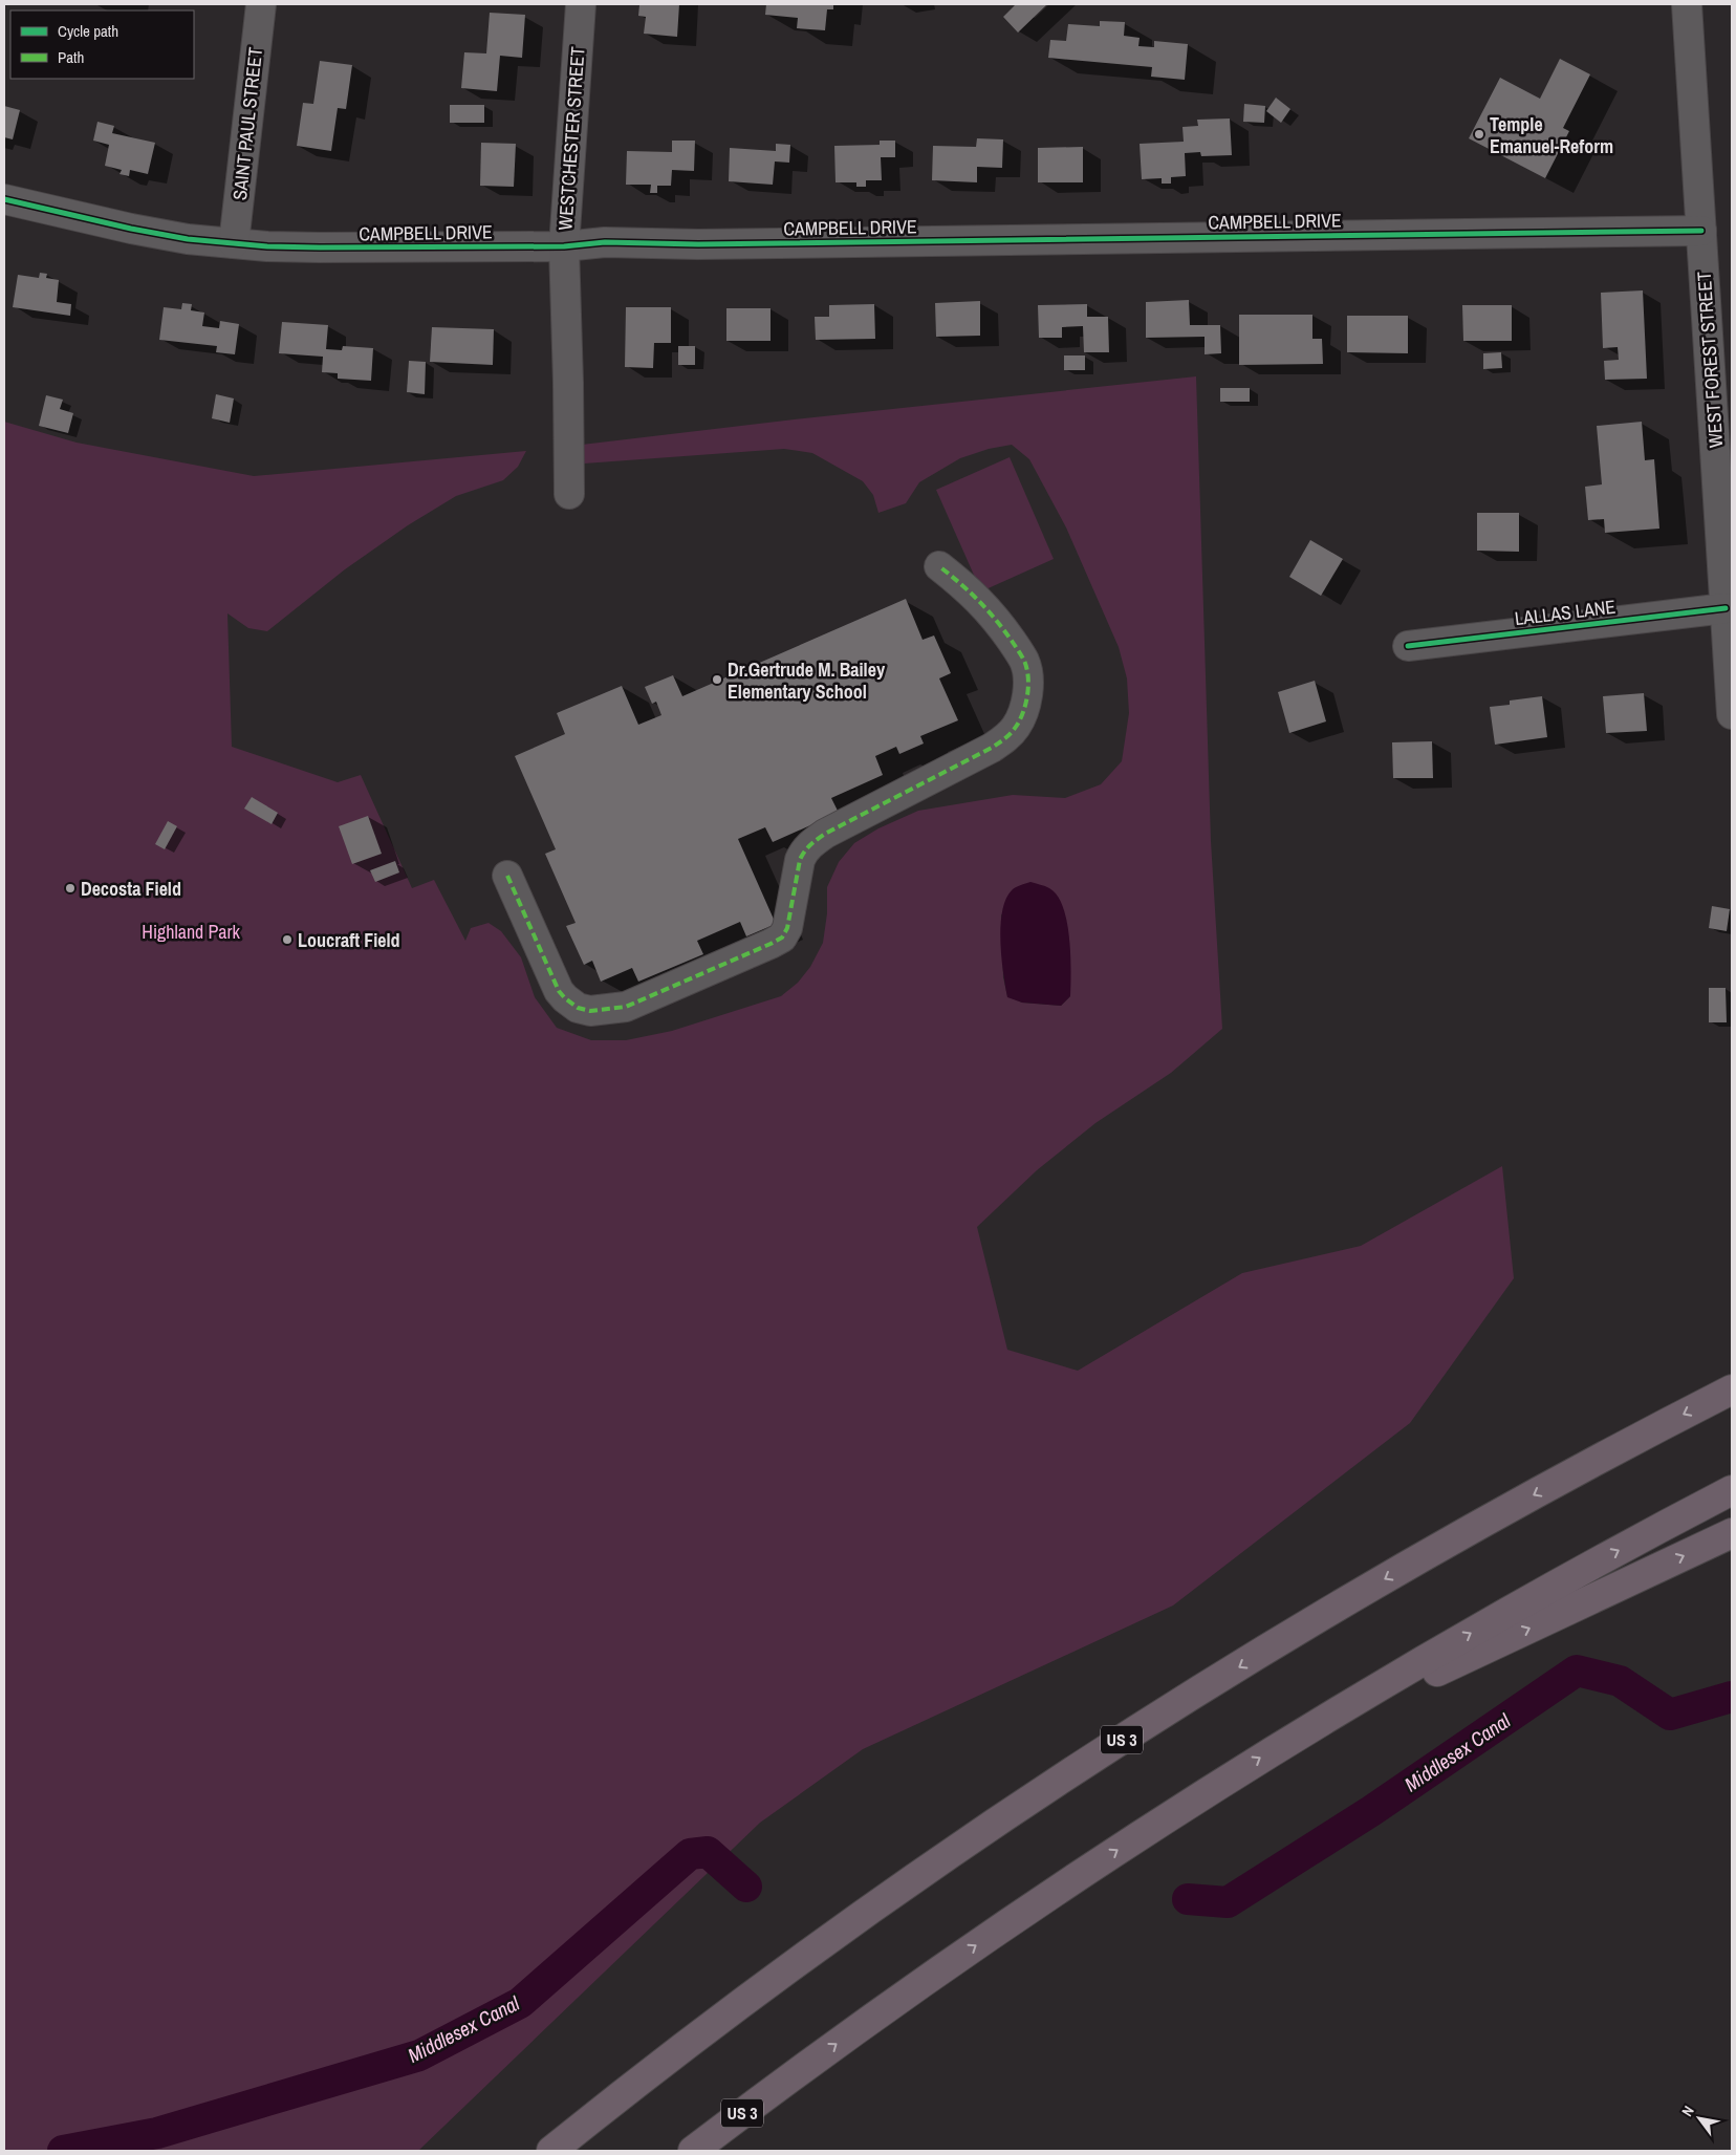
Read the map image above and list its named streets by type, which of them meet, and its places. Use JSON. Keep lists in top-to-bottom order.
{
  "streets": {
    "highway": ["US 3"],
    "street": [
      "SAINT PAUL STREET",
      "WESTCHESTER STREET",
      "CAMPBELL DRIVE",
      "WEST FOREST STREET",
      "LALLAS LANE"
    ]
  },
  "crossings": [
    ["SAINT PAUL STREET", "CAMPBELL DRIVE"],
    ["WESTCHESTER STREET", "CAMPBELL DRIVE"],
    ["CAMPBELL DRIVE", "WEST FOREST STREET"],
    ["WEST FOREST STREET", "LALLAS LANE"]
  ],
  "water": ["Middlesex Canal"],
  "parks": ["Highland Park"],
  "places": [
    "Temple Emanuel-Reform",
    "Dr.Gertrude M. Bailey Elementary School",
    "Decosta Field",
    "Loucraft Field"
  ],
  "legend": ["Cycle path", "Path"],
  "north": "top left"
}
